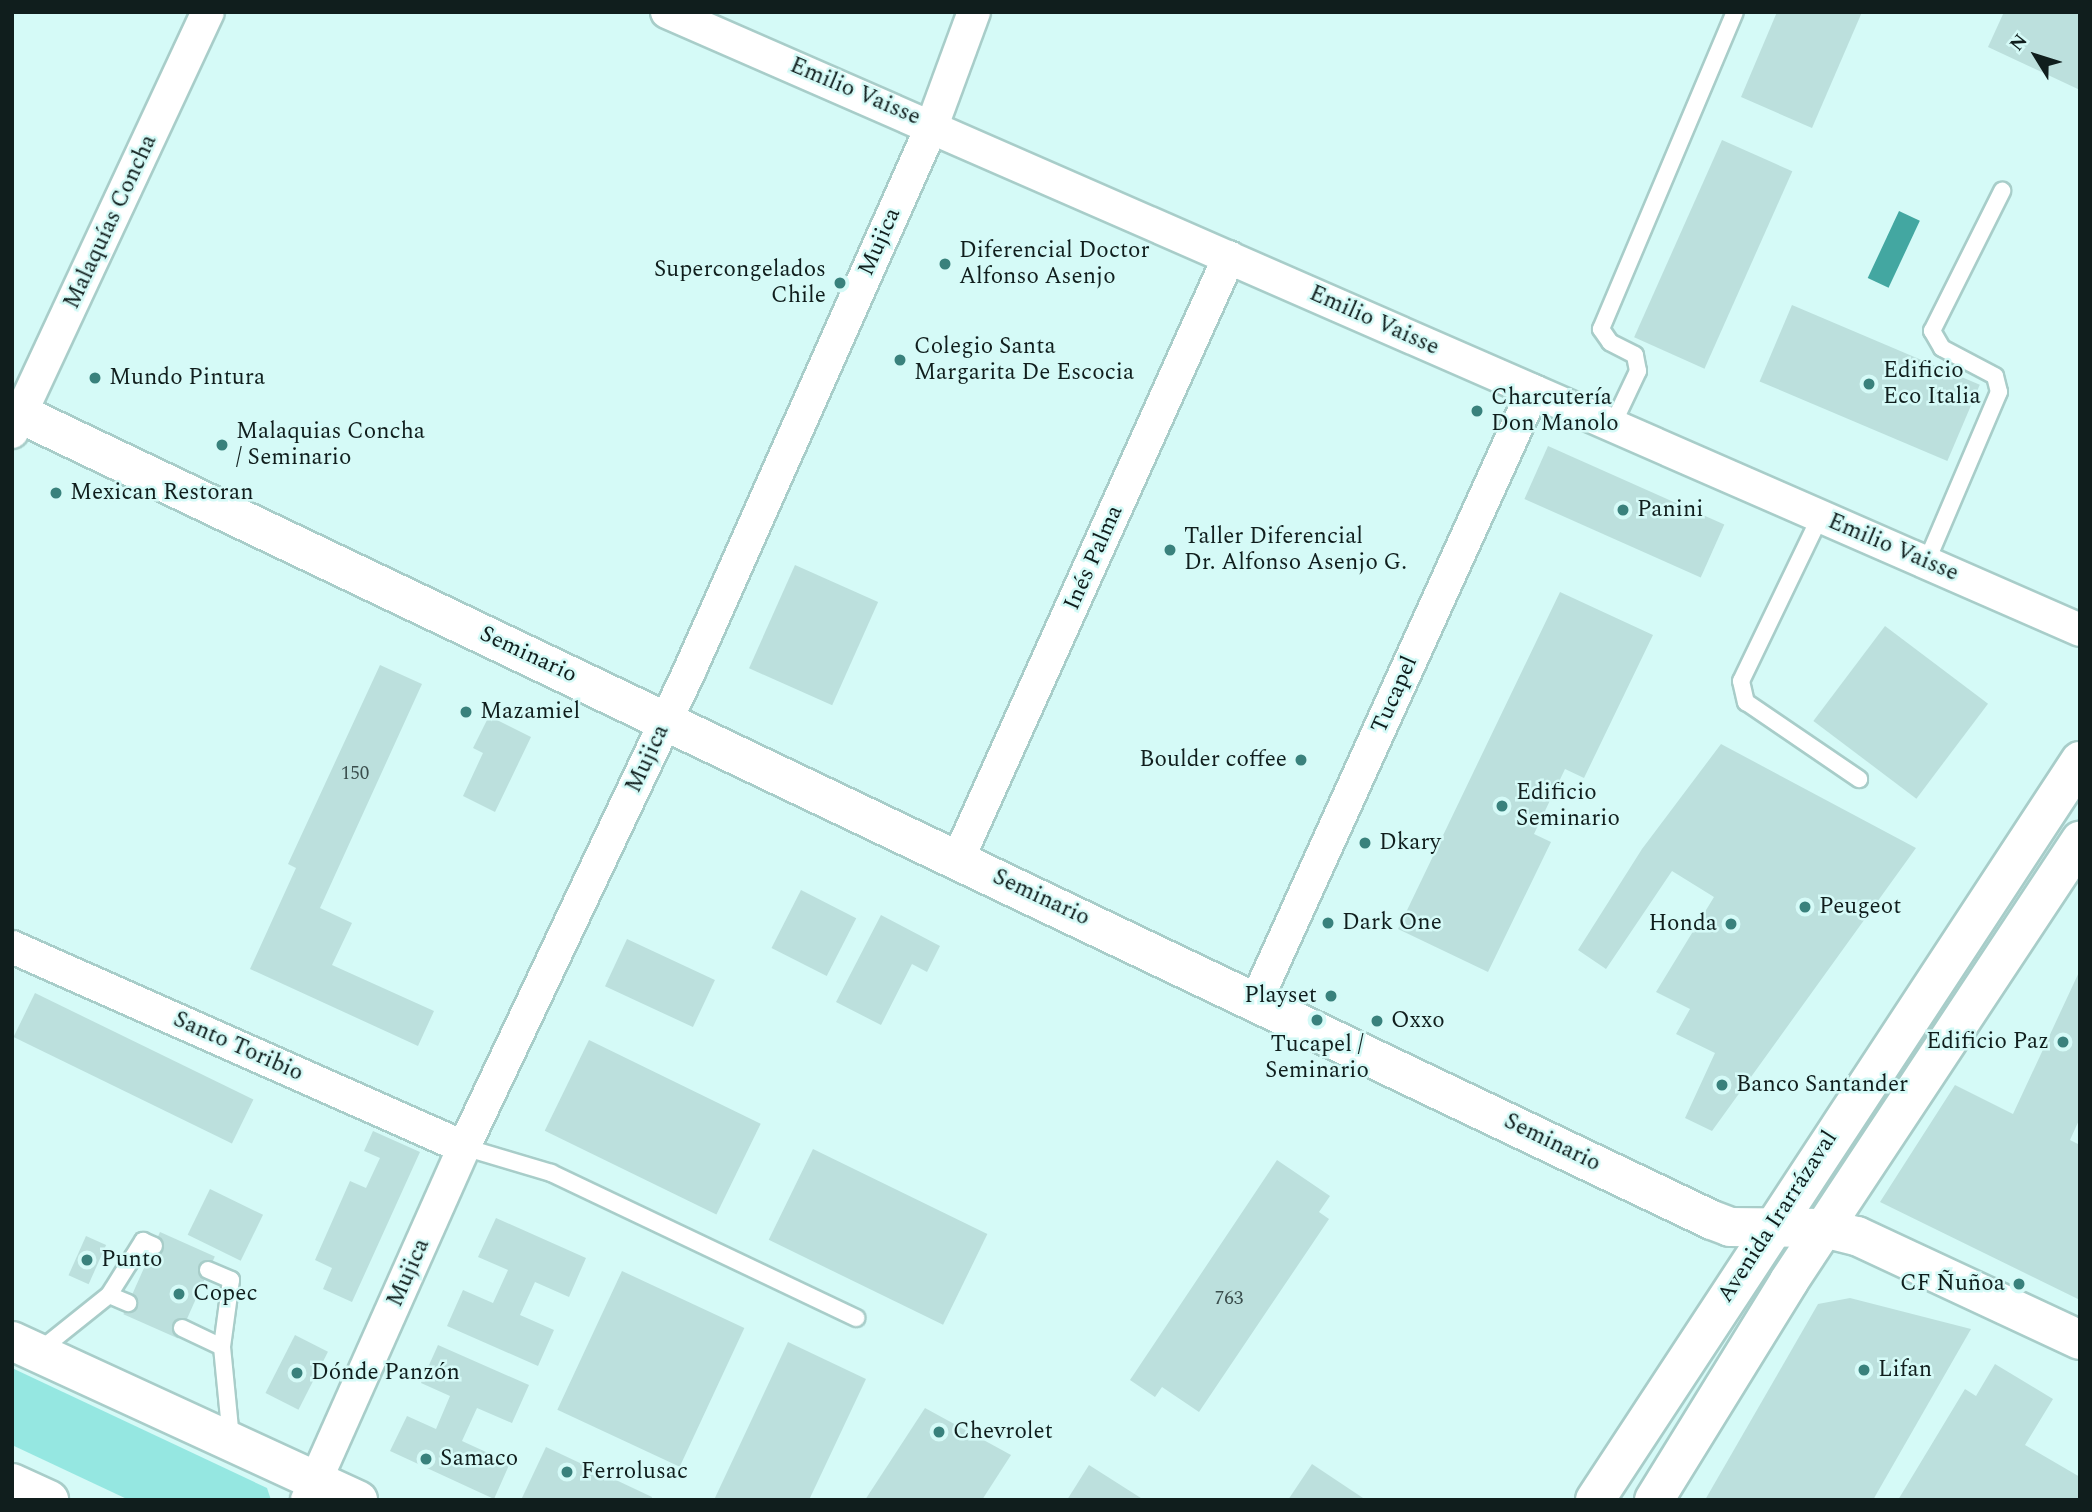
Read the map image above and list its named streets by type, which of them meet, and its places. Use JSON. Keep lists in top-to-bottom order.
{
  "streets": {
    "street": [
      "Emilio Vaisse",
      "Malaquías Concha",
      "Mujica",
      "Inés Palma",
      "Seminario",
      "Tucapel",
      "Santo Toribio",
      "Avenida Irarrázaval"
    ]
  },
  "crossings": [
    ["Emilio Vaisse", "Mujica"],
    ["Emilio Vaisse", "Inés Palma"],
    ["Emilio Vaisse", "Tucapel"],
    ["Malaquías Concha", "Seminario"],
    ["Mujica", "Seminario"],
    ["Mujica", "Santo Toribio"],
    ["Inés Palma", "Seminario"],
    ["Seminario", "Tucapel"],
    ["Seminario", "Avenida Irarrázaval"]
  ],
  "places": [
    "Diferencial Doctor Alfonso Asenjo",
    "Supercongelados Chile",
    "Colegio Santa Margarita De Escocia",
    "Mundo Pintura",
    "Edificio Eco Italia",
    "Charcutería Don Manolo",
    "Malaquias Concha / Seminario",
    "Mexican Restoran",
    "Panini",
    "Taller Diferencial Dr. Alfonso Asenjo G.",
    "Mazamiel",
    "Boulder coffee",
    "Edificio Seminario",
    "Dkary",
    "Peugeot",
    "Dark One",
    "Honda",
    "Playset",
    "Tucapel / Seminario",
    "Oxxo",
    "Edificio Paz",
    "Banco Santander",
    "Punto",
    "CF Ñuñoa",
    "Copec",
    "Lifan",
    "Dónde Panzón",
    "Chevrolet",
    "Samaco",
    "Ferrolusac"
  ],
  "house_numbers": ["150", "763"],
  "north": "top left"
}
